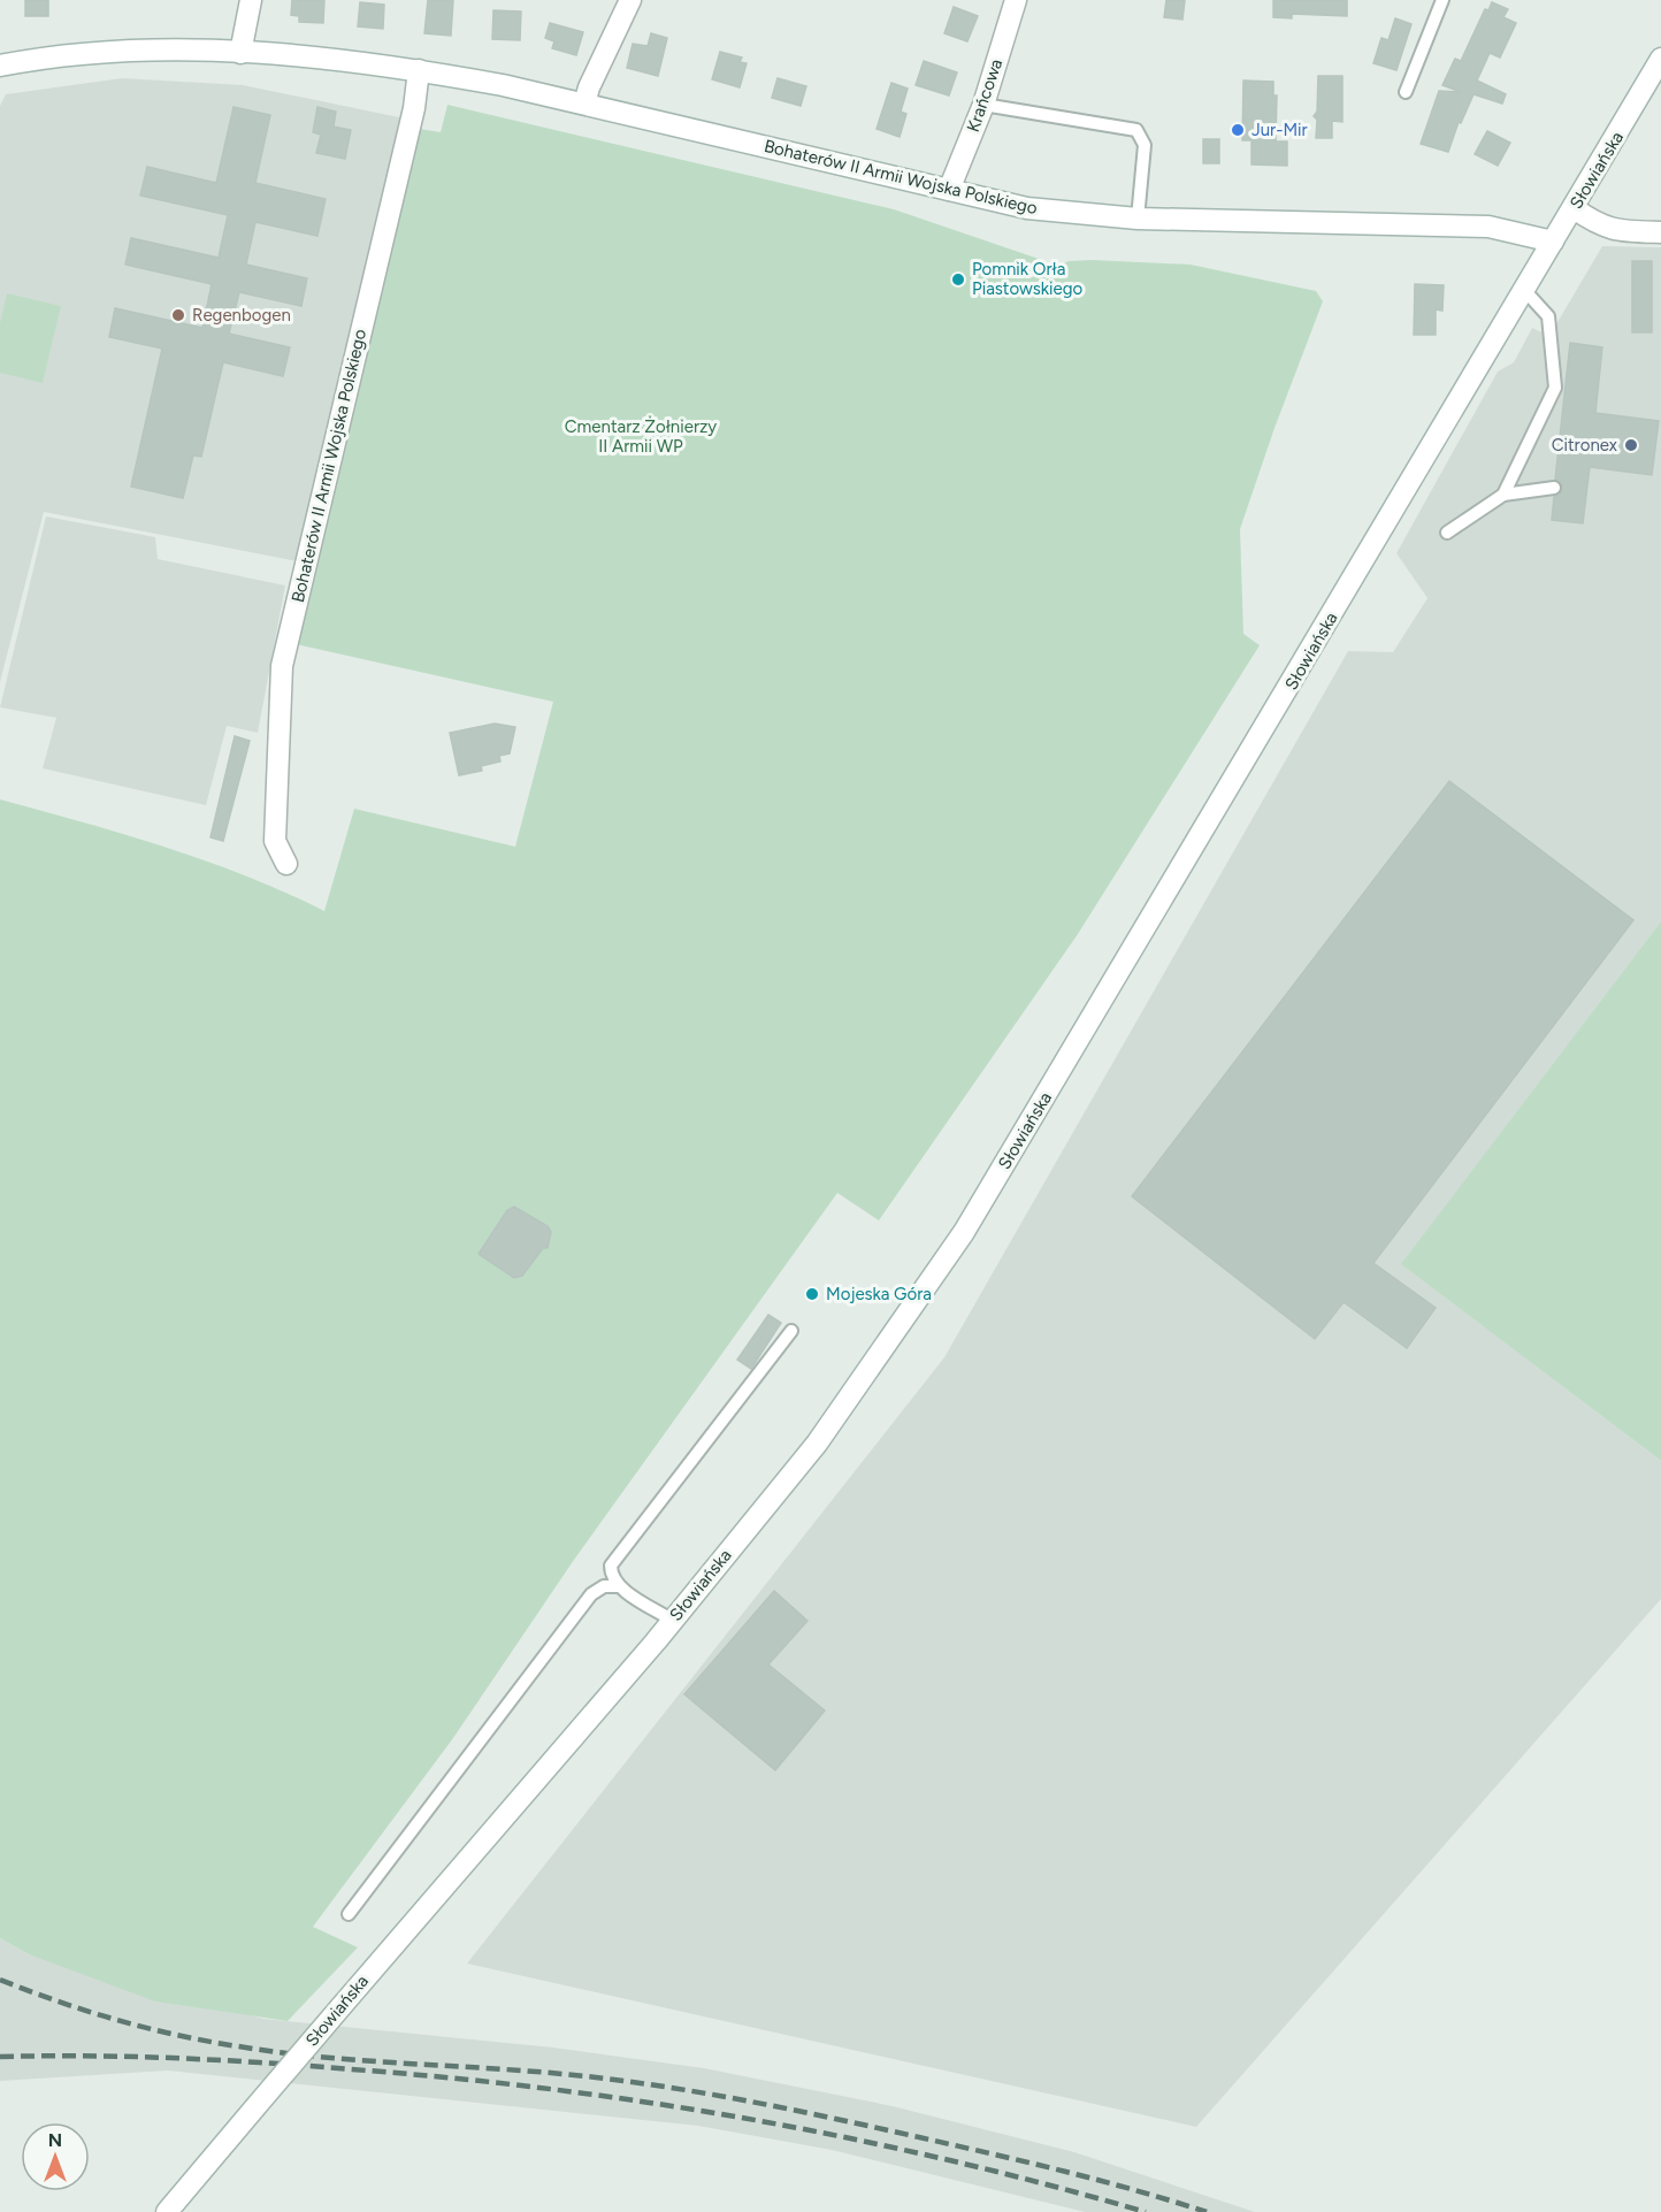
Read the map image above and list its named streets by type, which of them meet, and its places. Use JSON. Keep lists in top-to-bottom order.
{
  "streets": {
    "street": ["Krańcowa", "Słowiańska", "Bohaterów II Armii Wojska Polskiego"]
  },
  "crossings": [
    ["Krańcowa", "Bohaterów II Armii Wojska Polskiego"],
    ["Słowiańska", "Bohaterów II Armii Wojska Polskiego"]
  ],
  "parks": ["Cmentarz Żołnierzy II Armii WP"],
  "places": [
    "Jur-Mir",
    "Pomnik Orła Piastowskiego",
    "Regenbogen",
    "Citronex",
    "Mojeska Góra"
  ],
  "north": "top"
}
